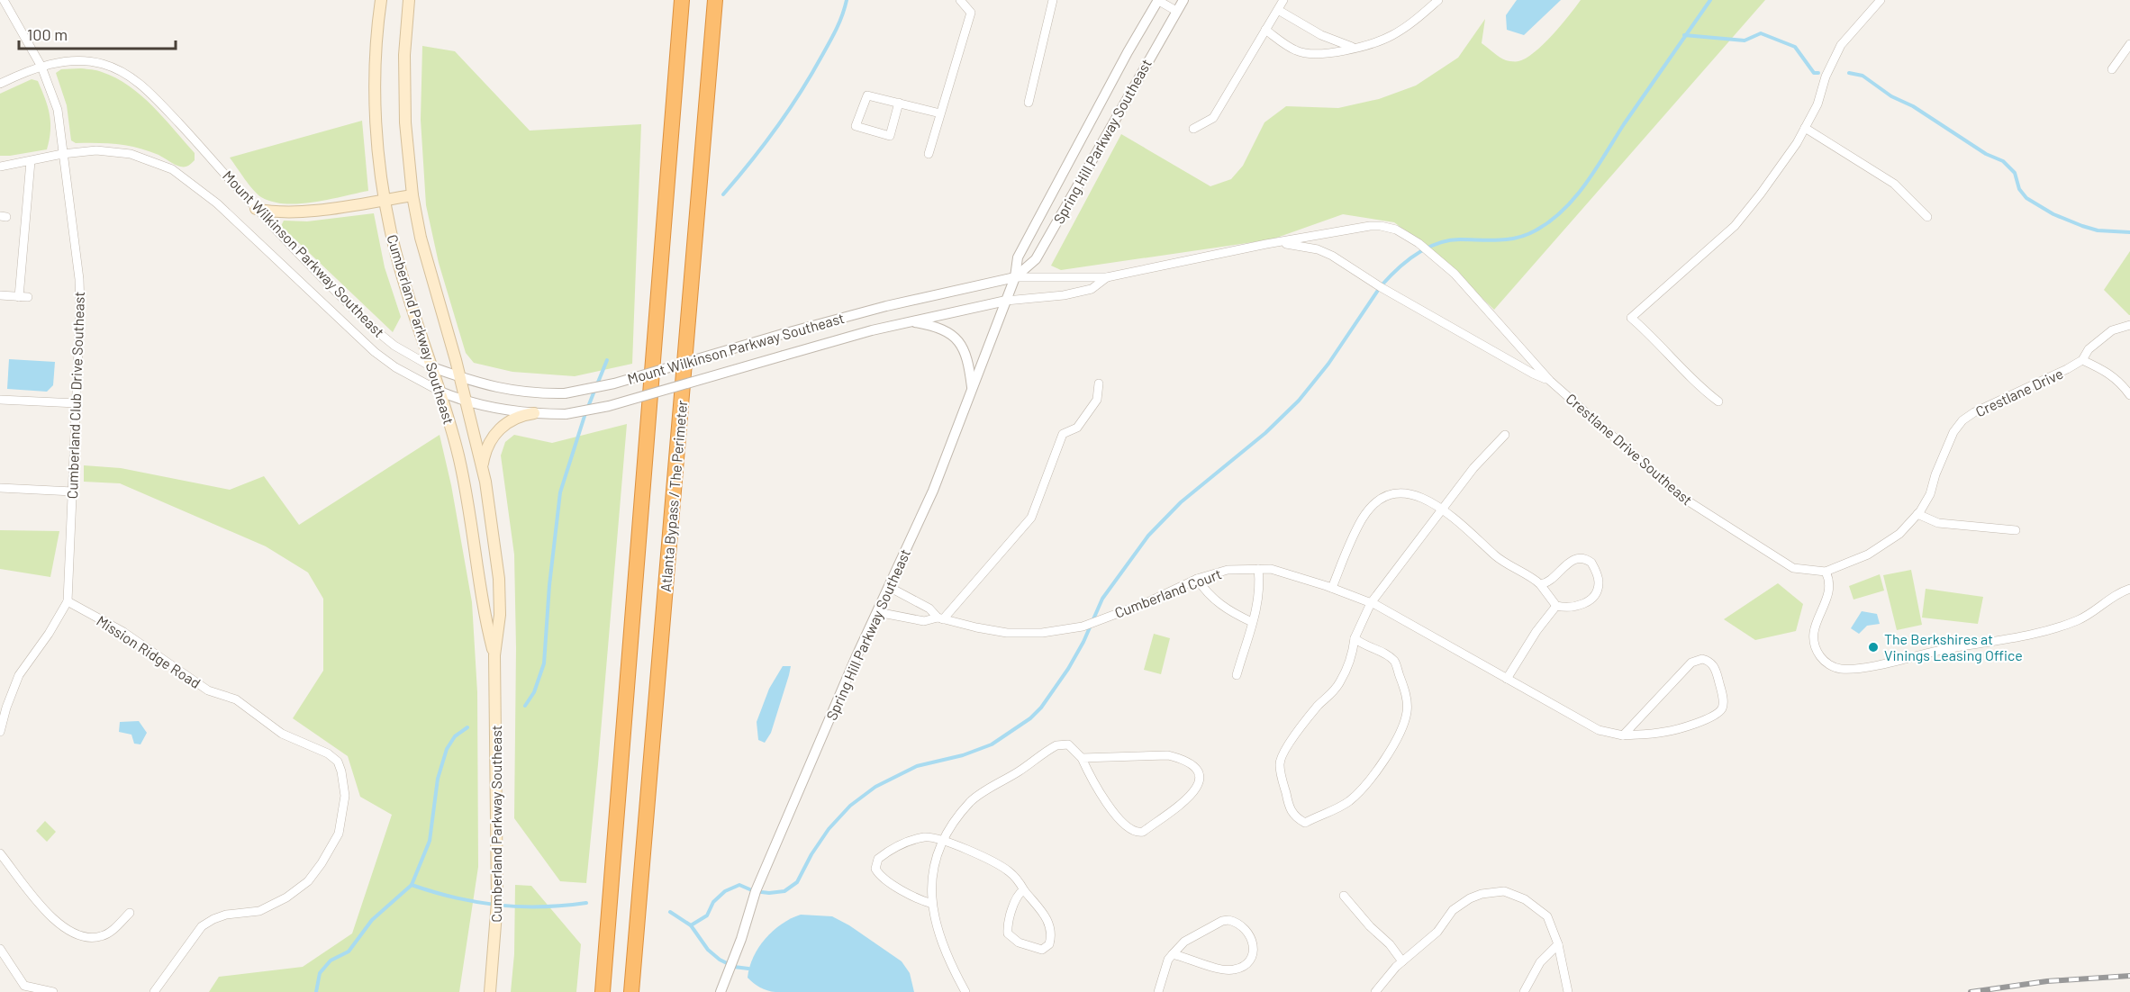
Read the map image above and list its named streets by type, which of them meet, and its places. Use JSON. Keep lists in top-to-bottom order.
{
  "streets": {
    "highway": ["Atlanta Bypass / The Perimeter"],
    "main road": ["Cumberland Parkway Southeast"],
    "street": [
      "Spring Hill Parkway Southeast",
      "Mount Wilkinson Parkway Southeast",
      "Crestlane Drive",
      "Cumberland Club Drive Southeast",
      "Crestlane Drive Southeast",
      "Cumberland Court",
      "Mission Ridge Road"
    ]
  },
  "crossings": [
    ["Spring Hill Parkway Southeast", "Mount Wilkinson Parkway Southeast"],
    ["Spring Hill Parkway Southeast", "Cumberland Court"],
    ["Mount Wilkinson Parkway Southeast", "Cumberland Parkway Southeast"],
    ["Mount Wilkinson Parkway Southeast", "Cumberland Club Drive Southeast"],
    ["Crestlane Drive", "Crestlane Drive Southeast"],
    ["Cumberland Club Drive Southeast", "Mission Ridge Road"]
  ],
  "places": ["The Berkshires at Vinings Leasing Office"],
  "scale_bar": "100 m"
}
